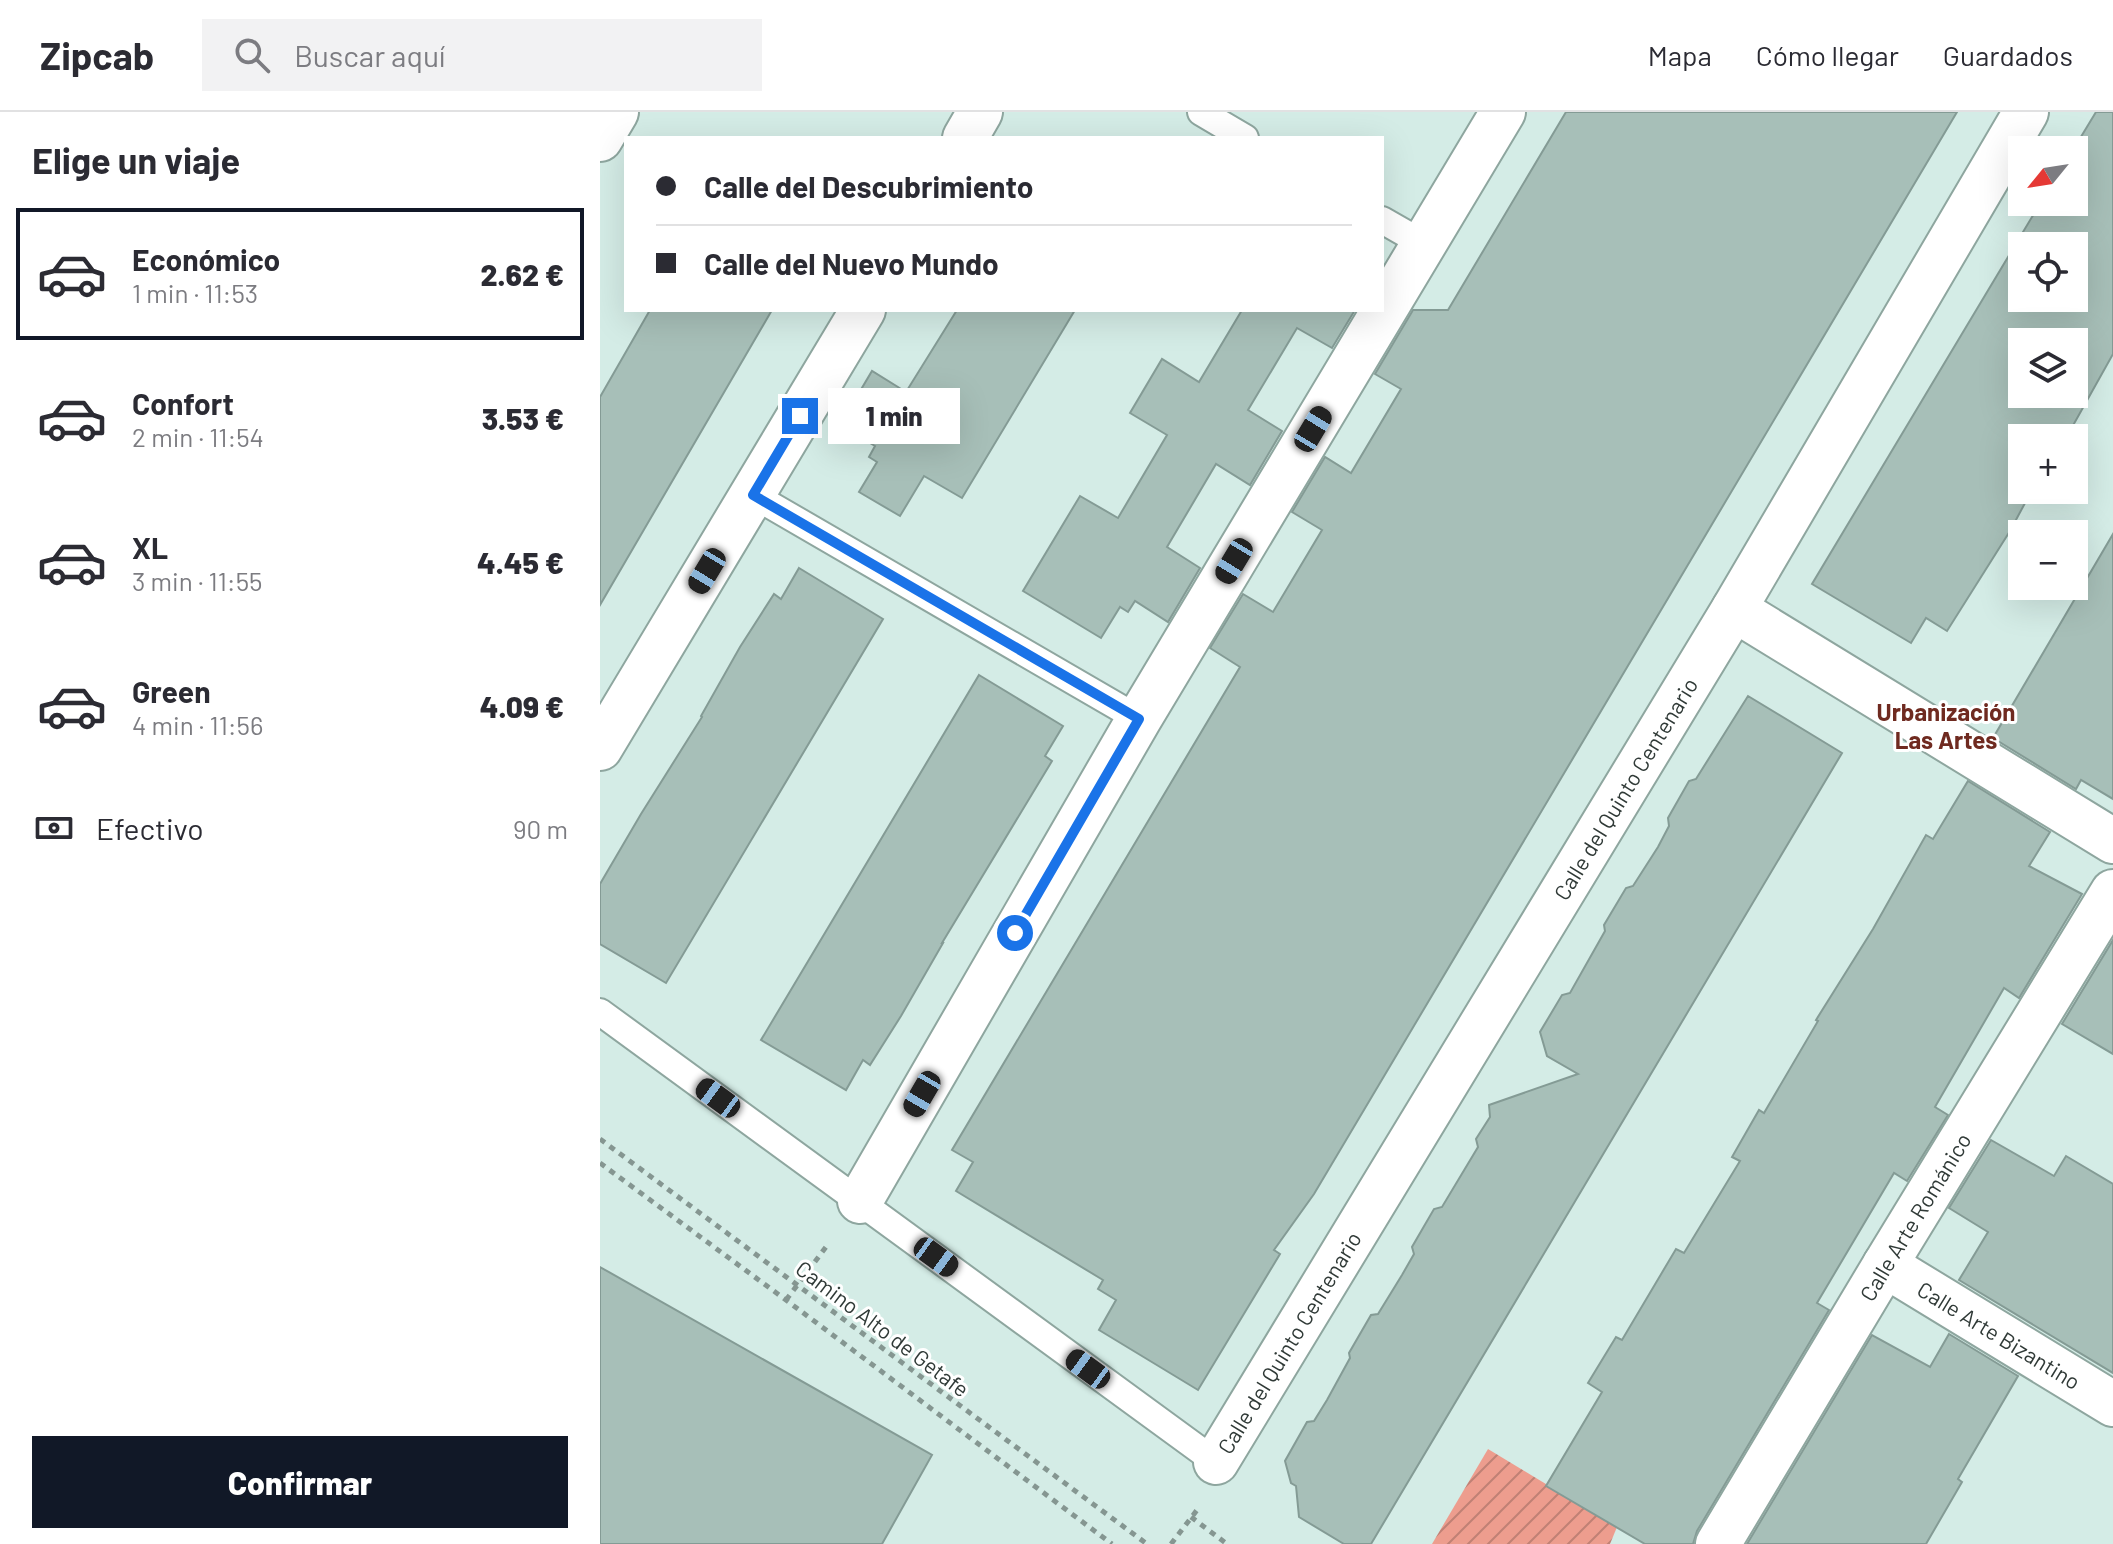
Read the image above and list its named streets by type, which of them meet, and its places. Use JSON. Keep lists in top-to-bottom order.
{
  "streets": {
    "street": ["Calle del Quinto Centenario", "Calle Arte Románico", "Calle Arte Bizantino"],
    "path": ["Camino Alto de Getafe"]
  },
  "crossings": [
    ["Calle Arte Románico", "Calle Arte Bizantino"]
  ],
  "districts": ["Urbanización Las Artes"],
  "north": "bottom left",
  "page": {
    "header": "Zipcab",
    "search": "Buscar aquí",
    "nav": ["Mapa", "Cómo llegar", "Guardados"],
    "heading": "Elige un viaje",
    "map_buttons": ["+", "−"],
    "banner": ["Calle del Descubrimiento", "Calle del Nuevo Mundo"],
    "list": [
      {
        "name": "Económico",
        "note": "1 min · 11:53",
        "value": "2.62 €"
      },
      {
        "name": "Confort",
        "note": "2 min · 11:54",
        "value": "3.53 €"
      },
      {
        "name": "XL",
        "note": "3 min · 11:55",
        "value": "4.45 €"
      },
      {
        "name": "Green",
        "note": "4 min · 11:56",
        "value": "4.09 €"
      }
    ],
    "bubble": "1 min",
    "pay": ["Efectivo", "90 m"],
    "buttons": "Confirmar"
  }
}
